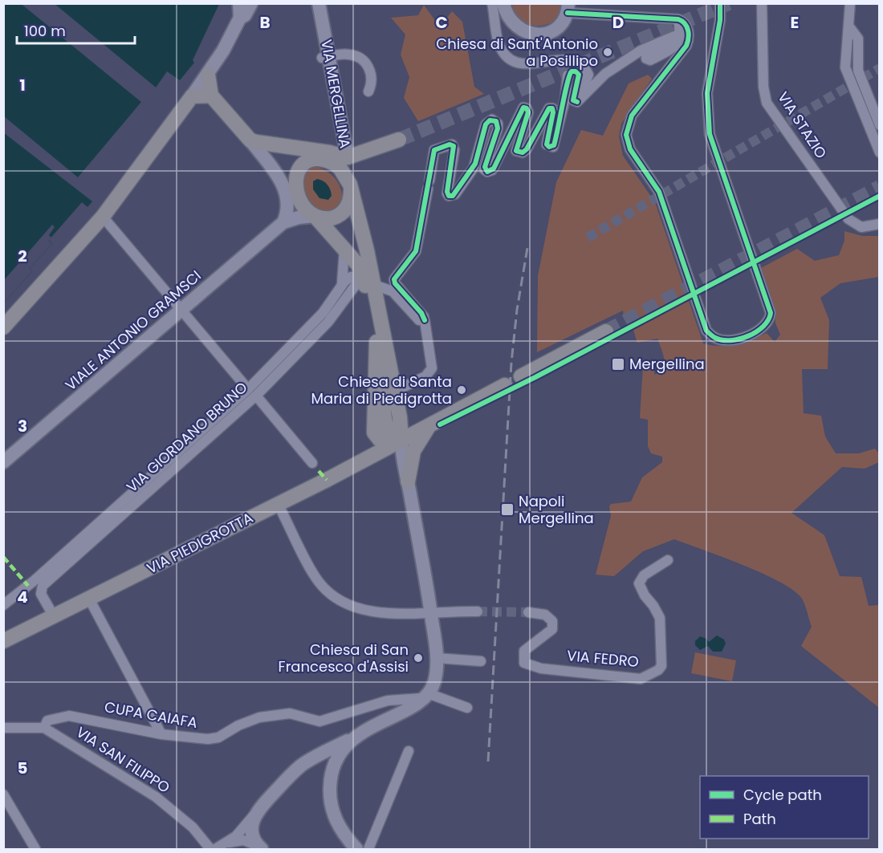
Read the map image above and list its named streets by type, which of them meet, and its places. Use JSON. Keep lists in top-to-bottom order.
{
  "streets": {
    "main road": ["VIA MERGELLINA", "VIA PIEDIGROTTA"],
    "street": [
      "VIA STAZIO",
      "VIALE ANTONIO GRAMSCI",
      "VIA GIORDANO BRUNO",
      "VIA FEDRO",
      "CUPA CAIAFA",
      "VIA SAN FILIPPO"
    ]
  },
  "crossings": [
    ["VIA GIORDANO BRUNO", "VIA PIEDIGROTTA"],
    ["CUPA CAIAFA", "VIA SAN FILIPPO"]
  ],
  "places": {
    "other": ["Chiesa di Sant'Antonio a Posillipo", "Chiesa di Santa Maria di Piedigrotta", "Chiesa di San Francesco d'Assisi"],
    "transit": ["Mergellina", "Napoli Mergellina"]
  },
  "legend": ["Cycle path", "Path"],
  "scale_bar": "100 m",
  "grid": {
    "columns": [
      "B",
      "C",
      "D",
      "E"
    ],
    "rows": [
      "1",
      "2",
      "3",
      "4",
      "5"
    ]
  }
}
